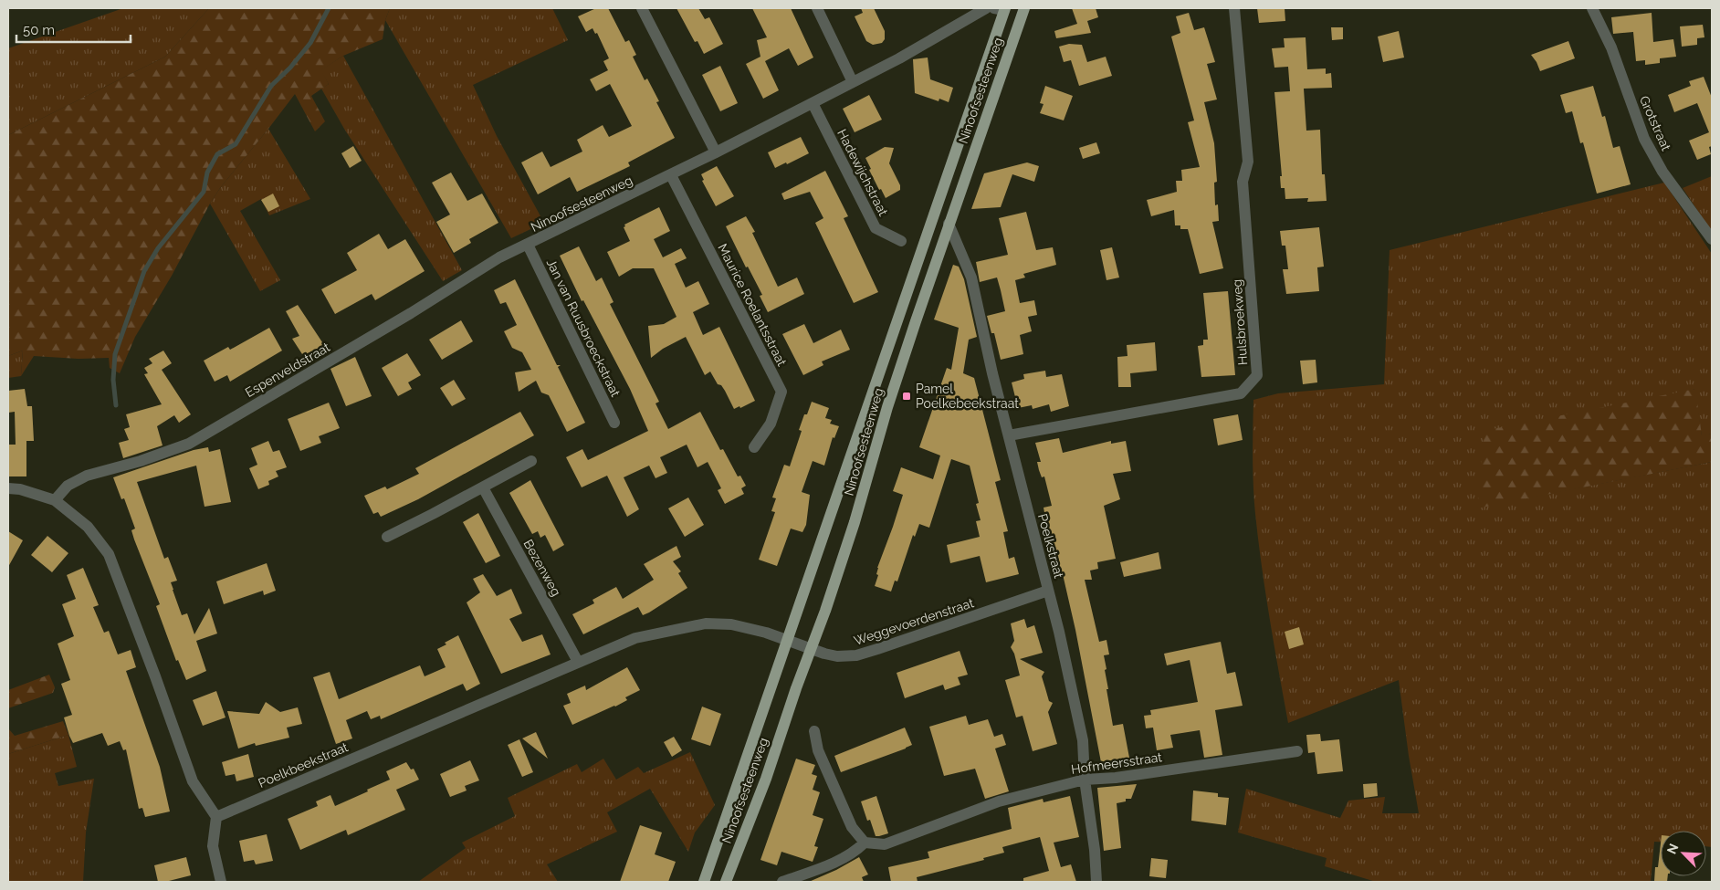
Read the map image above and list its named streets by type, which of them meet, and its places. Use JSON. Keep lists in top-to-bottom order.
{
  "streets": {
    "main road": ["Ninoofsesteenweg"],
    "street": [
      "Grotstraat",
      "Hadewijchstraat",
      "Maurice Roelantsstraat",
      "Hulsbroekweg",
      "Jan van Ruusbroeckstraat",
      "Espenveldstraat",
      "Poelkstraat",
      "Bezenweg",
      "Weggevoerdenstraat",
      "Hofmeersstraat",
      "Poelkbeekstraat"
    ]
  },
  "crossings": [
    ["Ninoofsesteenweg", "Hadewijchstraat"],
    ["Ninoofsesteenweg", "Maurice Roelantsstraat"],
    ["Ninoofsesteenweg", "Jan van Ruusbroeckstraat"],
    ["Ninoofsesteenweg", "Espenveldstraat"],
    ["Ninoofsesteenweg", "Poelkstraat"],
    ["Ninoofsesteenweg", "Weggevoerdenstraat"],
    ["Ninoofsesteenweg", "Poelkbeekstraat"],
    ["Hulsbroekweg", "Poelkstraat"],
    ["Jan van Ruusbroeckstraat", "Espenveldstraat"],
    ["Poelkstraat", "Weggevoerdenstraat"],
    ["Poelkstraat", "Hofmeersstraat"],
    ["Bezenweg", "Poelkbeekstraat"],
    ["Weggevoerdenstraat", "Poelkbeekstraat"]
  ],
  "places": {
    "transit": ["Pamel Poelkebeekstraat"]
  },
  "scale_bar": "50 m",
  "north": "top left"
}
